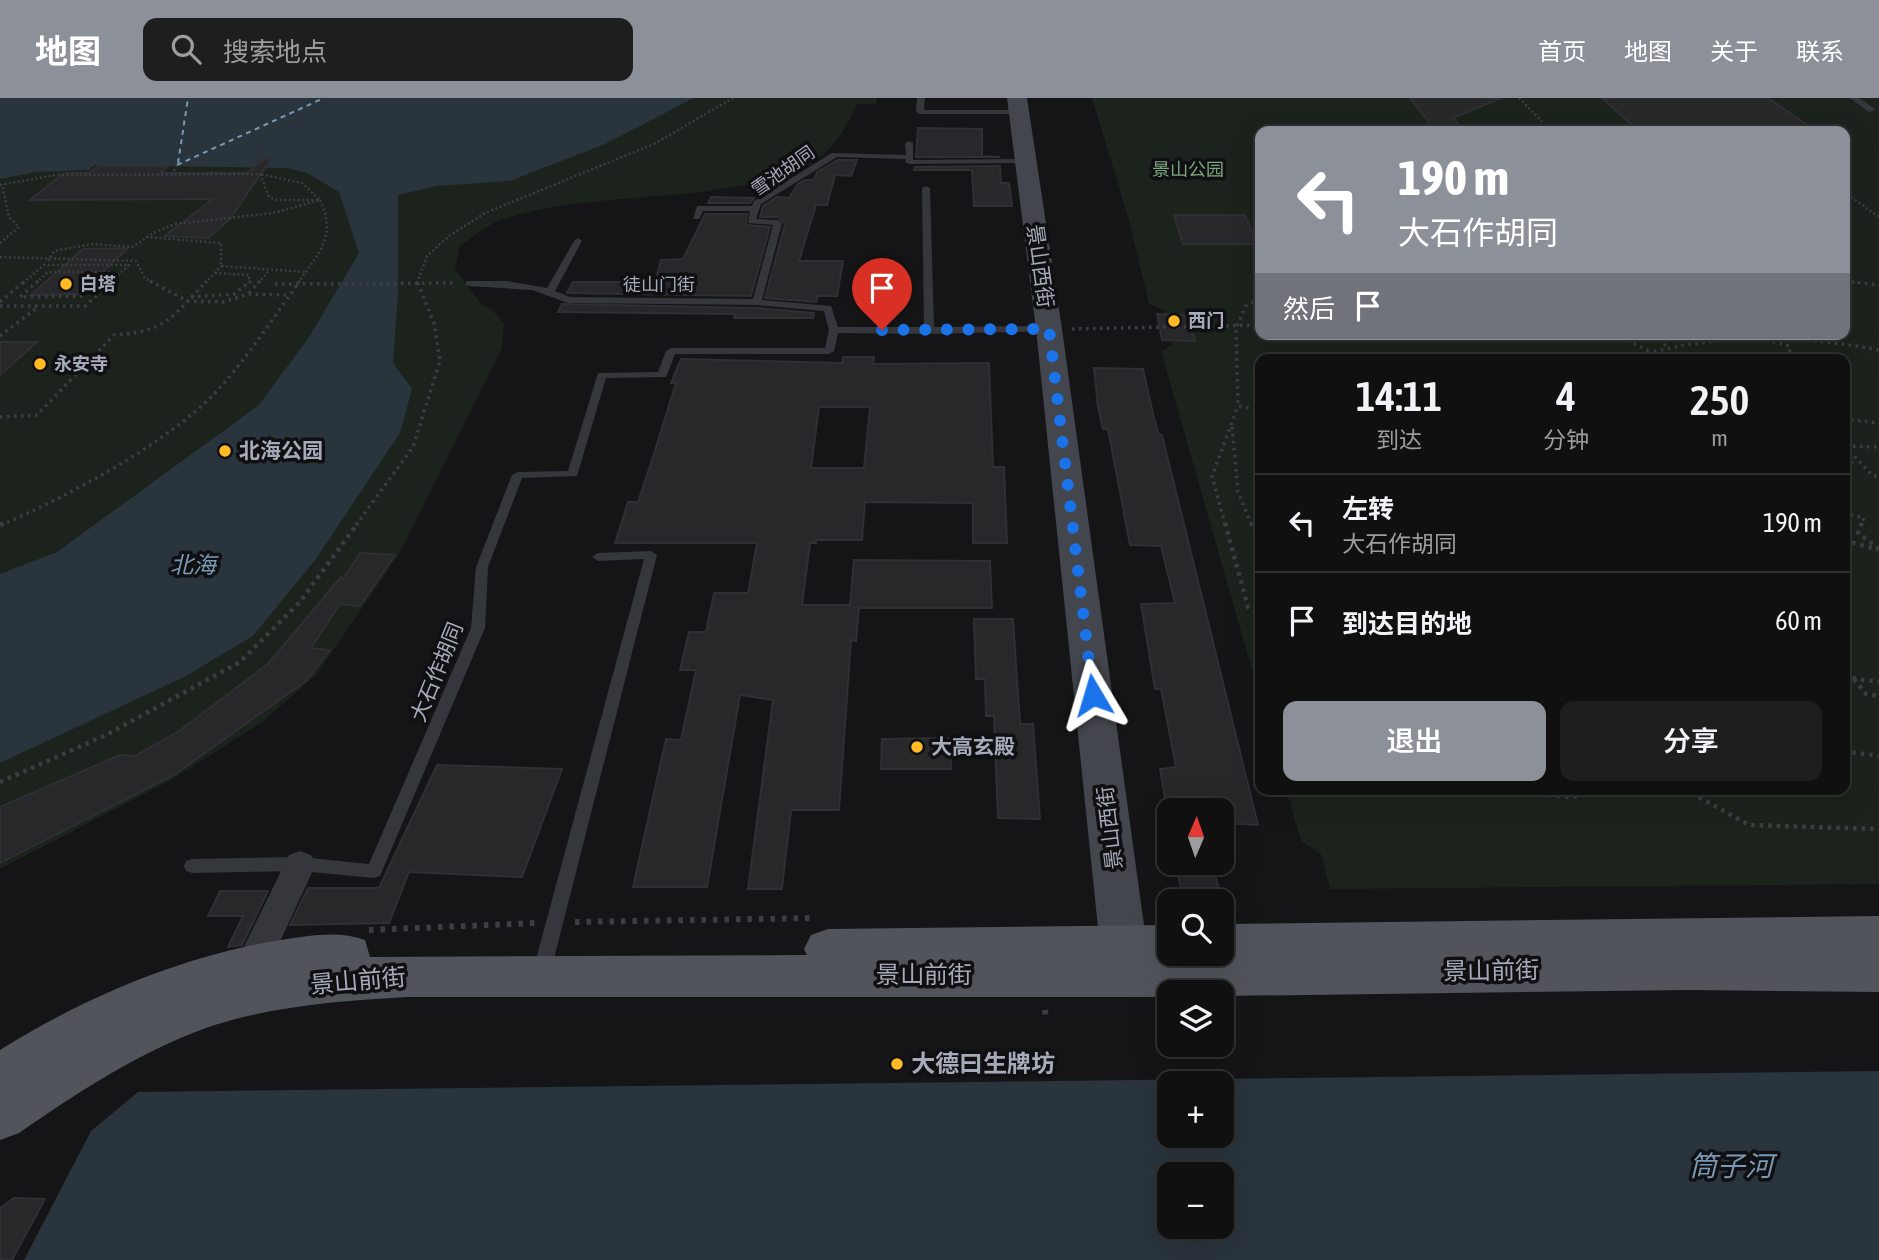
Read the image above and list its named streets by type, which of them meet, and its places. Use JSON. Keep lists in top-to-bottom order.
{
  "streets": {
    "main road": ["景山前街"],
    "street": ["景山西街"],
    "lane": ["雪池胡同", "徒山门街", "大石作胡同"]
  },
  "crossings": [
    ["雪池胡同", "景山西街"],
    ["雪池胡同", "徒山门街"],
    ["景山西街", "景山前街"],
    ["徒山门街", "大石作胡同"]
  ],
  "water": ["北海", "筒子河"],
  "parks": ["景山公园"],
  "places": [
    "白塔",
    "西门",
    "永安寺",
    "北海公园",
    "大高玄殿",
    "大德曰生牌坊"
  ],
  "north": "top",
  "page": {
    "header": "地图",
    "search": "搜索地点",
    "nav": [
      "首页",
      "地图",
      "关于",
      "联系"
    ],
    "turn": ["190 m", "大石作胡同"],
    "then": "然后",
    "eta": [
      "14:11",
      "到达",
      "4",
      "分钟",
      "250",
      "m"
    ],
    "list": [
      {
        "name": "左转",
        "note": "大石作胡同",
        "value": "190 m"
      },
      {
        "name": "到达目的地",
        "value": "60 m"
      }
    ],
    "buttons": ["退出", "分享"],
    "map_buttons": ["+", "−"]
  }
}
